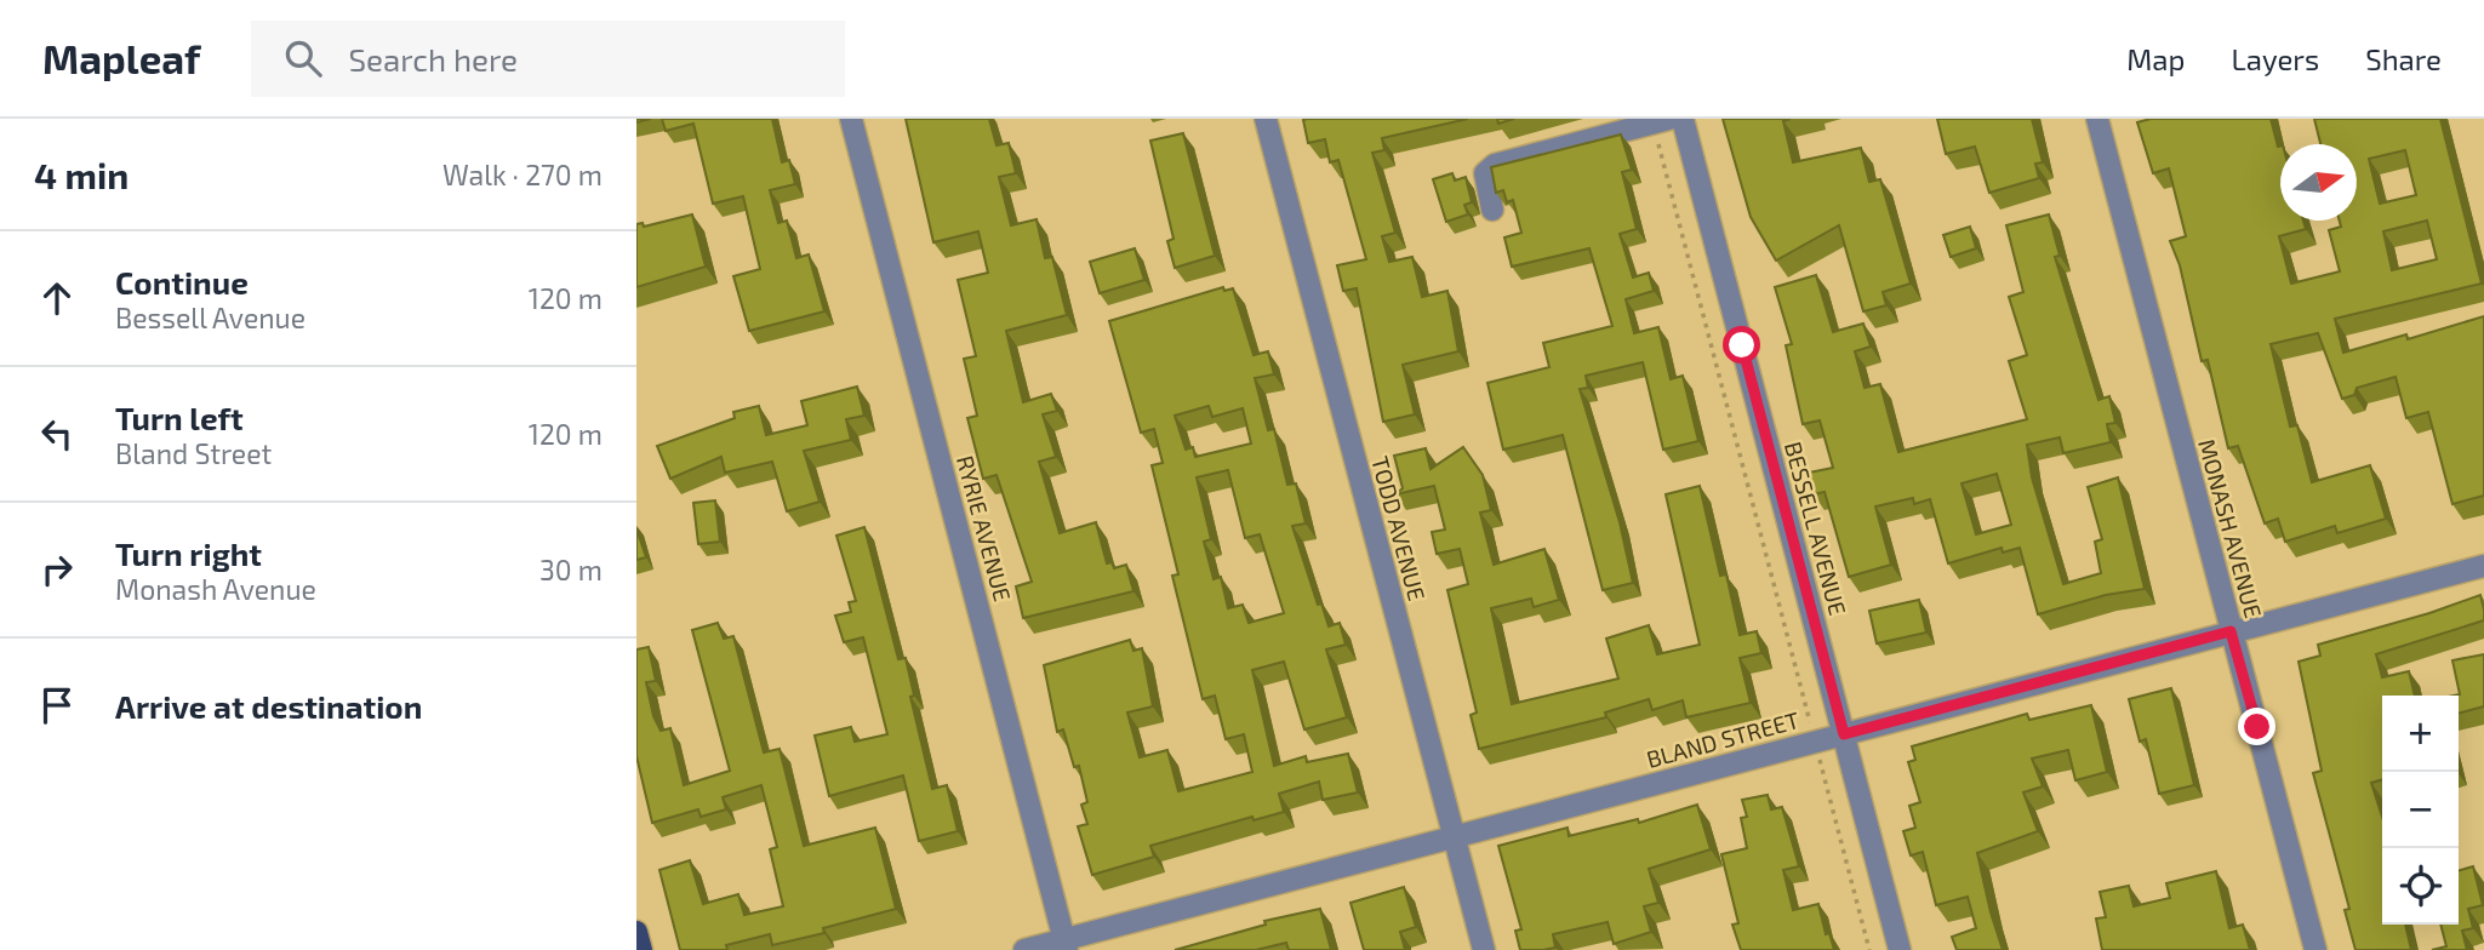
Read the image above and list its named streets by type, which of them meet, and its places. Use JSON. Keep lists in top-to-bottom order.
{
  "streets": {
    "street": [
      "RYRIE AVENUE",
      "TODD AVENUE",
      "BESSELL AVENUE",
      "MONASH AVENUE",
      "BLAND STREET"
    ]
  },
  "crossings": [
    ["RYRIE AVENUE", "BLAND STREET"],
    ["TODD AVENUE", "BLAND STREET"],
    ["BESSELL AVENUE", "BLAND STREET"],
    ["MONASH AVENUE", "BLAND STREET"]
  ],
  "north": "right",
  "page": {
    "header": "Mapleaf",
    "search": "Search here",
    "nav": ["Map", "Layers", "Share"],
    "heading": ["4 min", "Walk · 270 m"],
    "list": [
      ["Continue", "Bessell Avenue", "120 m"],
      ["Turn left", "Bland Street", "120 m"],
      ["Turn right", "Monash Avenue", "30 m"],
      "Arrive at destination"
    ],
    "map_buttons": ["+", "−"]
  }
}
